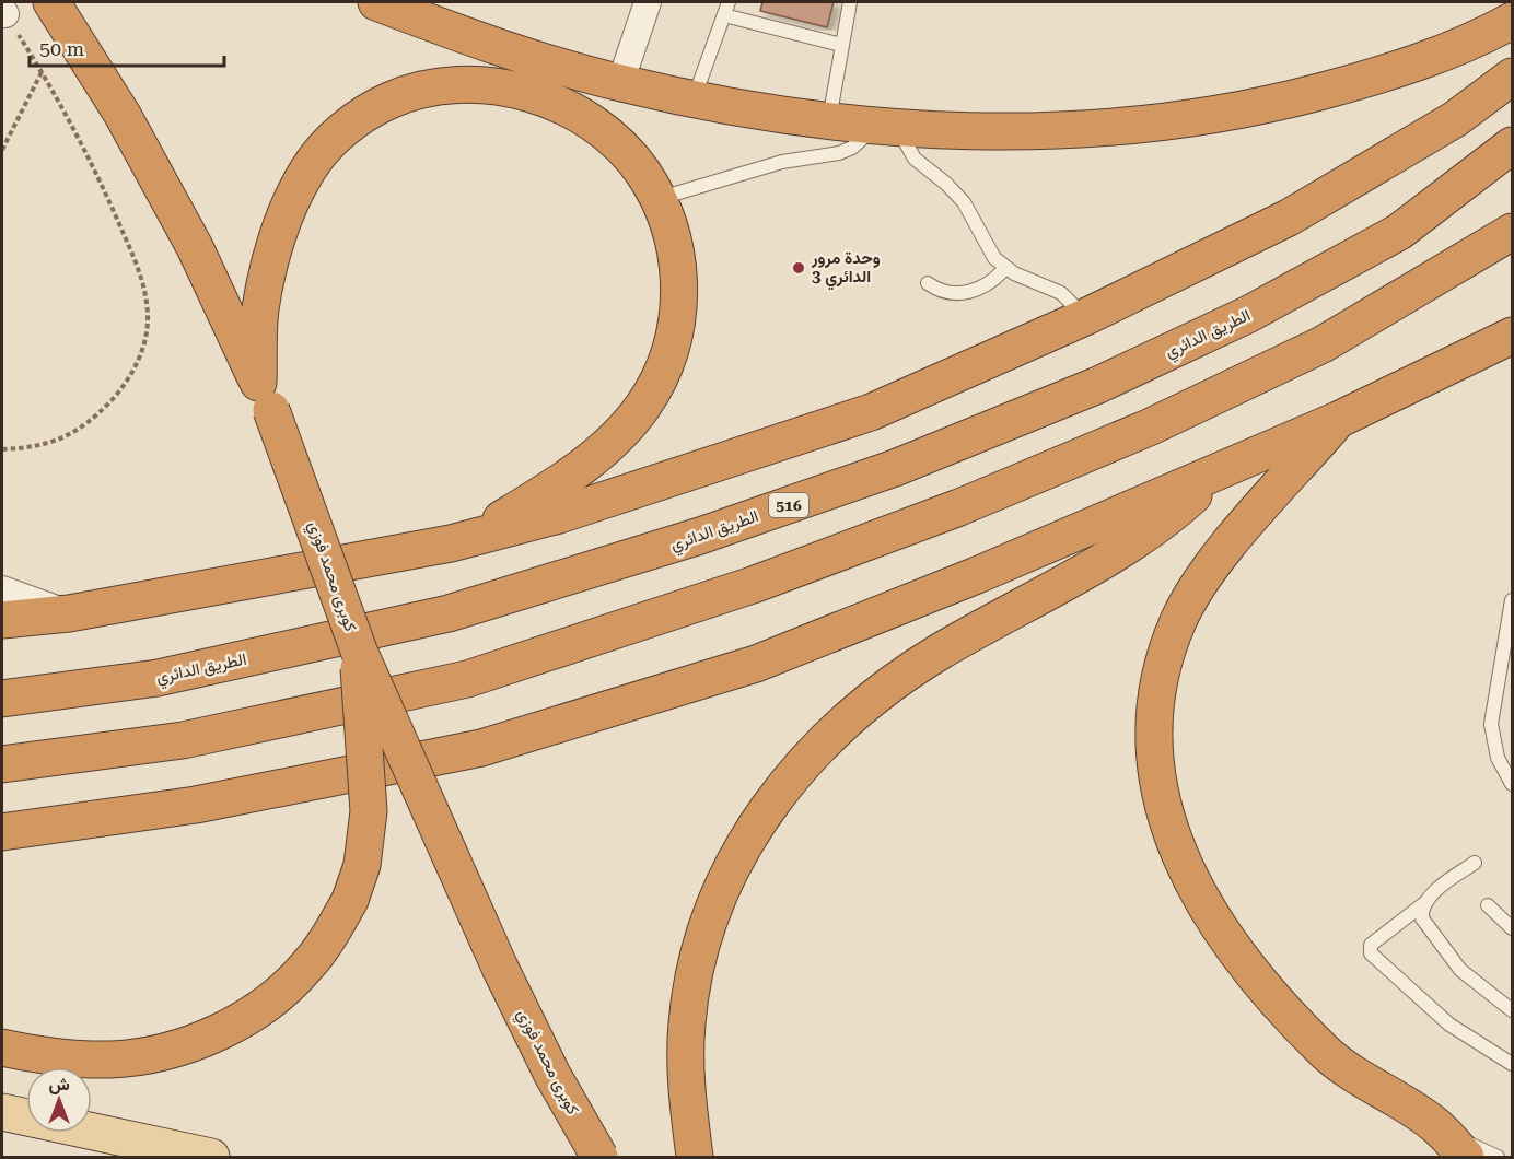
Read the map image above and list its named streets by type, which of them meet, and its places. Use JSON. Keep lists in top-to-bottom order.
{
  "streets": {
    "highway": ["الطريق الدائري", "516", "كوبرى محمد فوزي"]
  },
  "places": ["وحدة مرور الدائري 3"],
  "scale_bar": "50 m",
  "north": "top"
}
